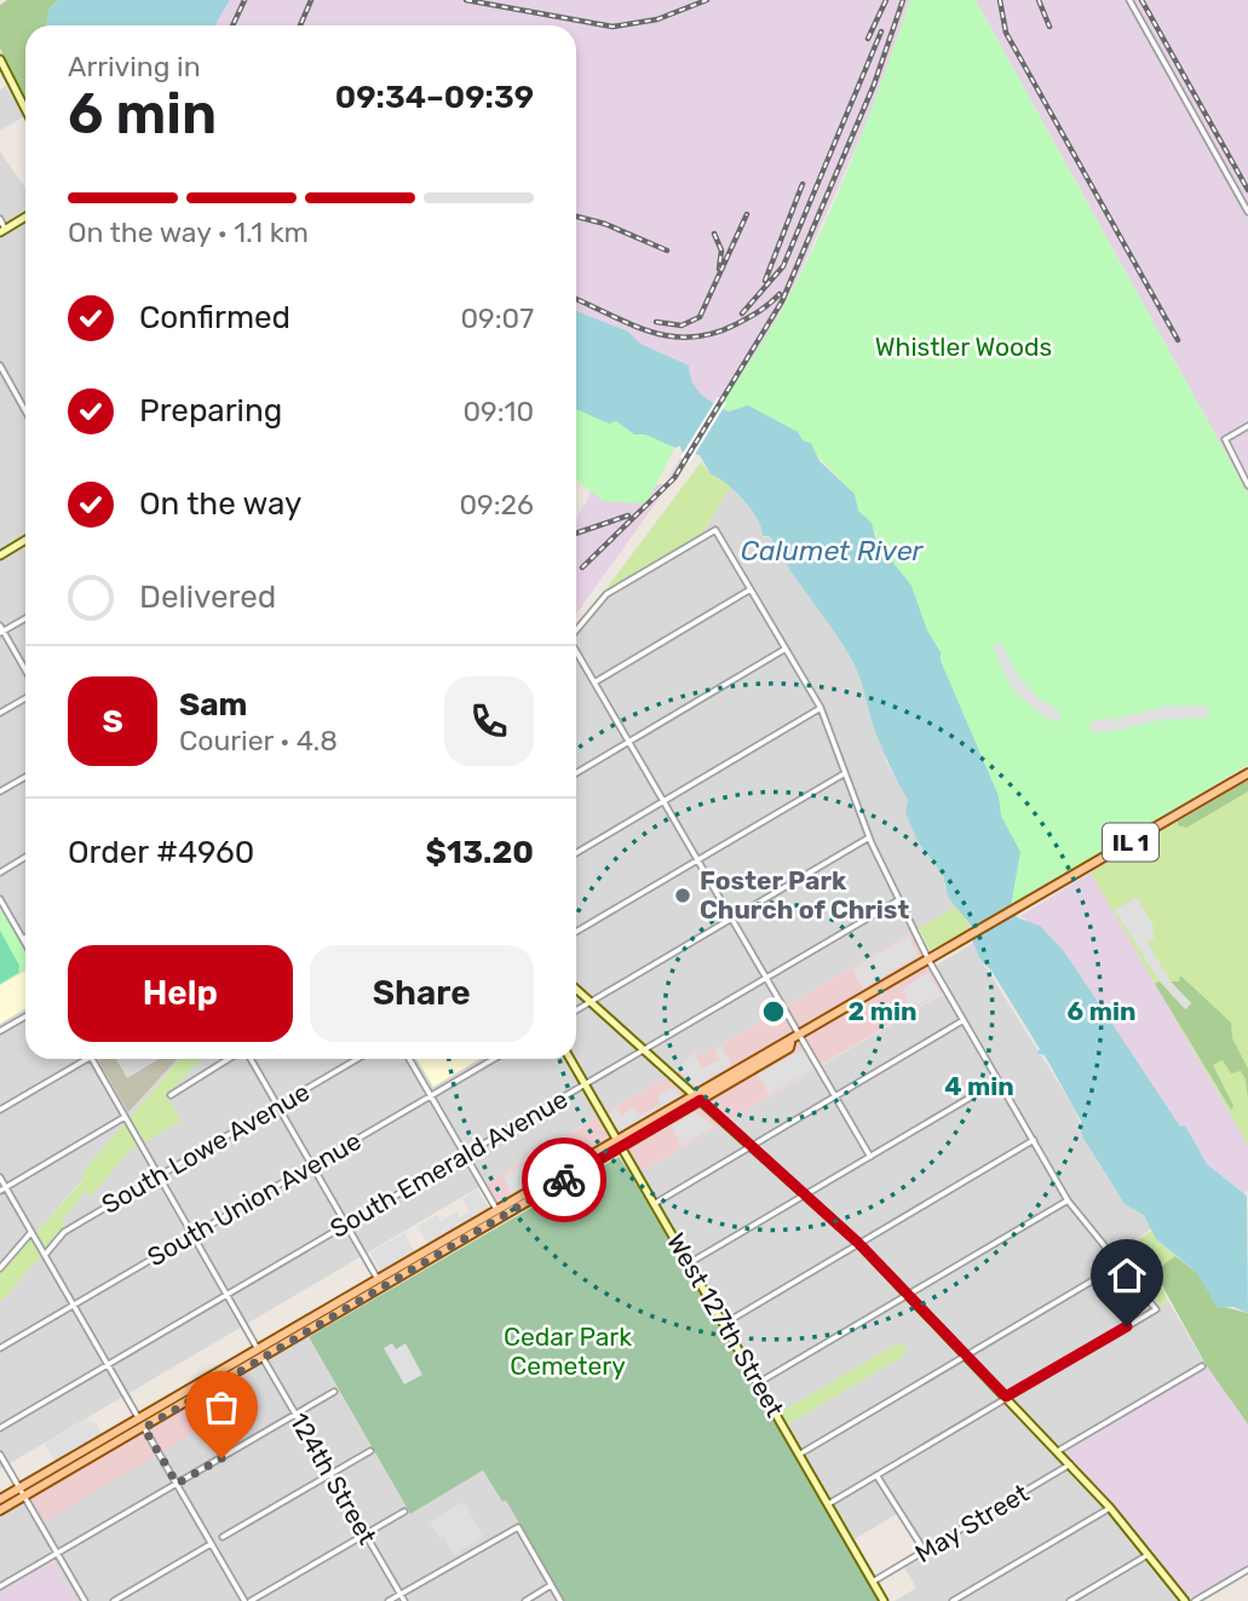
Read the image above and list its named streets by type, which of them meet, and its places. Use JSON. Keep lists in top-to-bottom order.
{
  "streets": {
    "main road": ["IL 1"],
    "street": [
      "South Lowe Avenue",
      "South Emerald Avenue",
      "South Union Avenue",
      "West 127th Street",
      "124th Street",
      "May Street"
    ]
  },
  "crossings": [
    ["IL 1", "West 127th Street"],
    ["IL 1", "124th Street"],
    ["South Lowe Avenue", "124th Street"],
    ["South Emerald Avenue", "West 127th Street"],
    ["South Emerald Avenue", "124th Street"],
    ["South Union Avenue", "124th Street"],
    ["West 127th Street", "May Street"]
  ],
  "water": ["Calumet River"],
  "parks": ["Whistler Woods", "Cedar Park Cemetery"],
  "places": ["Foster Park Church of Christ"],
  "page": {
    "heading": ["6 min", "Arriving in", "09:34–09:39"],
    "panel": [
      "Sam",
      "Courier · 4.8",
      "Order #4960",
      "$13.20"
    ],
    "bar": "On the way · 1.1 km",
    "list": [
      ["Confirmed", "09:07"],
      ["Preparing", "09:10"],
      ["On the way", "09:26"],
      "Delivered"
    ],
    "round": "S",
    "buttons": ["Help", "Share"]
  },
  "rings": ["2 min", "6 min", "4 min"]
}
